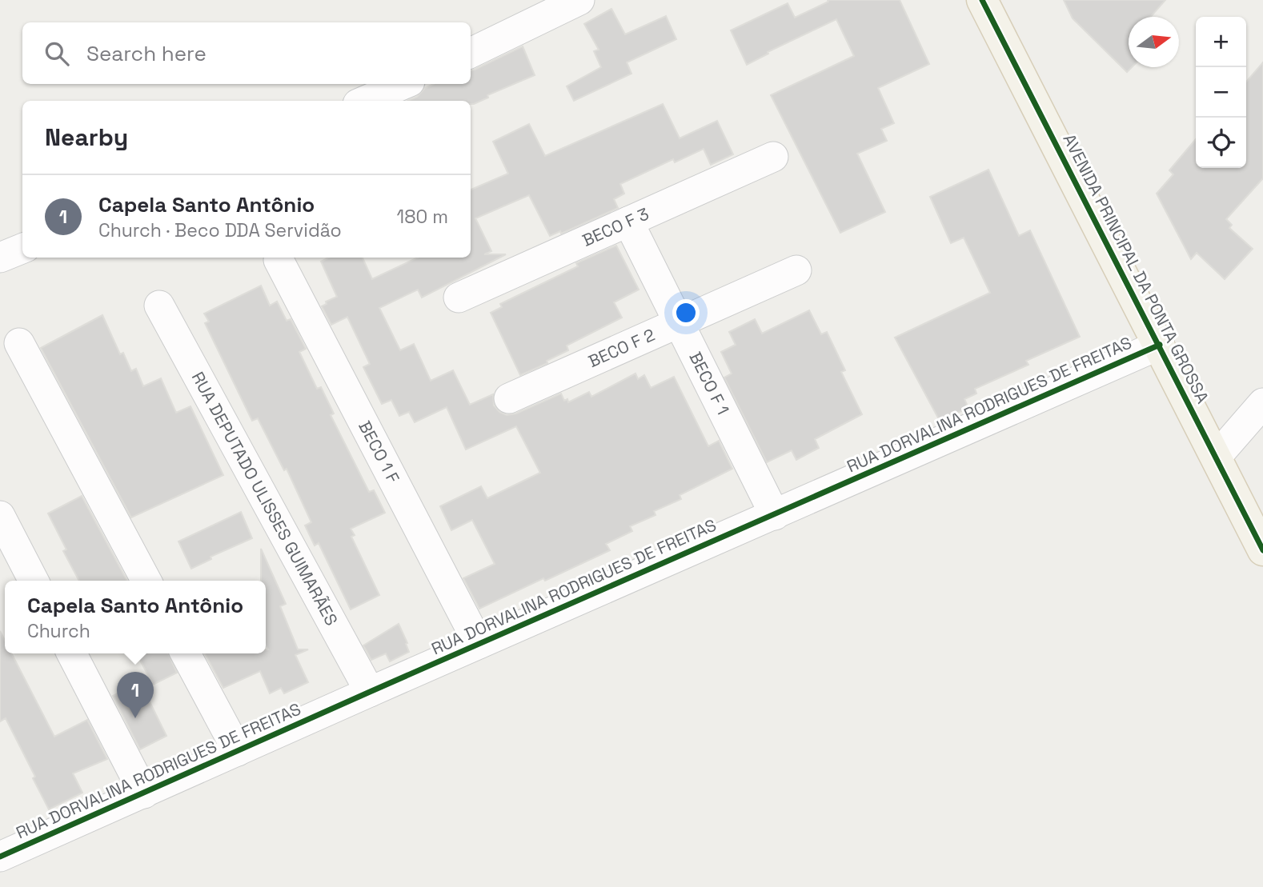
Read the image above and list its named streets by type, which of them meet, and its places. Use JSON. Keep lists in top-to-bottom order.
{
  "streets": {
    "main road": ["AVENIDA PRINCIPAL DA PONTA GROSSA"],
    "street": [
      "BECO F 3",
      "BECO F 2",
      "BECO F 1",
      "RUA DORVALINA RODRIGUES DE FREITAS",
      "BECO 1 F",
      "RUA DEPUTADO ULISSES GUIMARÃES"
    ]
  },
  "crossings": [
    ["BECO F 3", "BECO F 1"],
    ["AVENIDA PRINCIPAL DA PONTA GROSSA", "RUA DORVALINA RODRIGUES DE FREITAS"],
    ["BECO F 2", "BECO F 1"],
    ["BECO F 1", "RUA DORVALINA RODRIGUES DE FREITAS"],
    ["RUA DORVALINA RODRIGUES DE FREITAS", "BECO 1 F"],
    ["RUA DORVALINA RODRIGUES DE FREITAS", "RUA DEPUTADO ULISSES GUIMARÃES"]
  ],
  "north": "right",
  "page": {
    "map_buttons": ["+", "−"],
    "search": "Search here",
    "heading": "Nearby",
    "list": [
      {
        "mark": "1",
        "name": "Capela Santo Antônio",
        "note": "Church · Beco DDA Servidão",
        "value": "180 m"
      }
    ],
    "popup": ["Capela Santo Antônio", "Church"],
    "pins": "1"
  }
}
